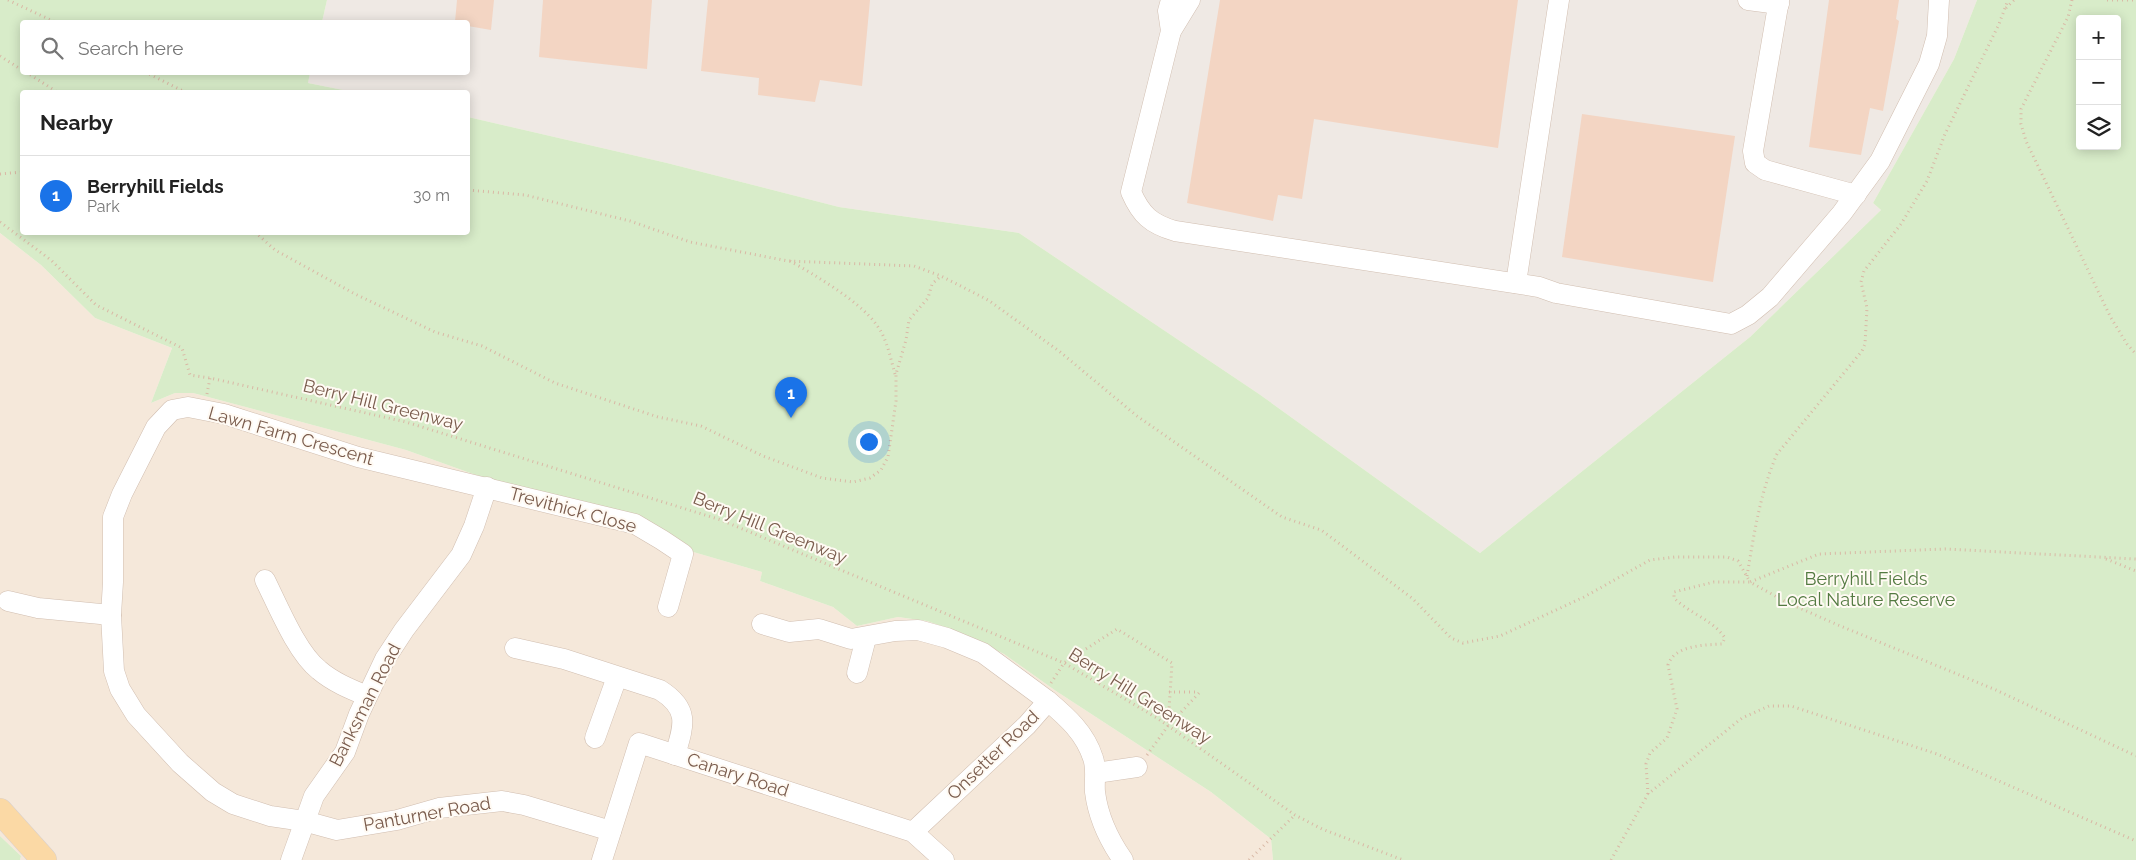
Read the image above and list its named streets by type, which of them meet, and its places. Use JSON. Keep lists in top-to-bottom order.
{
  "streets": {
    "street": [
      "Lawn Farm Crescent",
      "Trevithick Close",
      "Banksman Road",
      "Onsetter Road",
      "Canary Road",
      "Panturner Road"
    ],
    "path": ["Berry Hill Greenway"]
  },
  "crossings": [
    ["Lawn Farm Crescent", "Trevithick Close"],
    ["Lawn Farm Crescent", "Banksman Road"],
    ["Lawn Farm Crescent", "Panturner Road"],
    ["Trevithick Close", "Banksman Road"],
    ["Banksman Road", "Panturner Road"],
    ["Onsetter Road", "Canary Road"],
    ["Canary Road", "Panturner Road"]
  ],
  "parks": ["Berryhill Fields Local Nature Reserve"],
  "page": {
    "map_buttons": ["+", "−"],
    "search": "Search here",
    "heading": "Nearby",
    "list": [
      {
        "mark": "1",
        "name": "Berryhill Fields",
        "note": "Park",
        "value": "30 m"
      }
    ],
    "pins": "1"
  }
}
